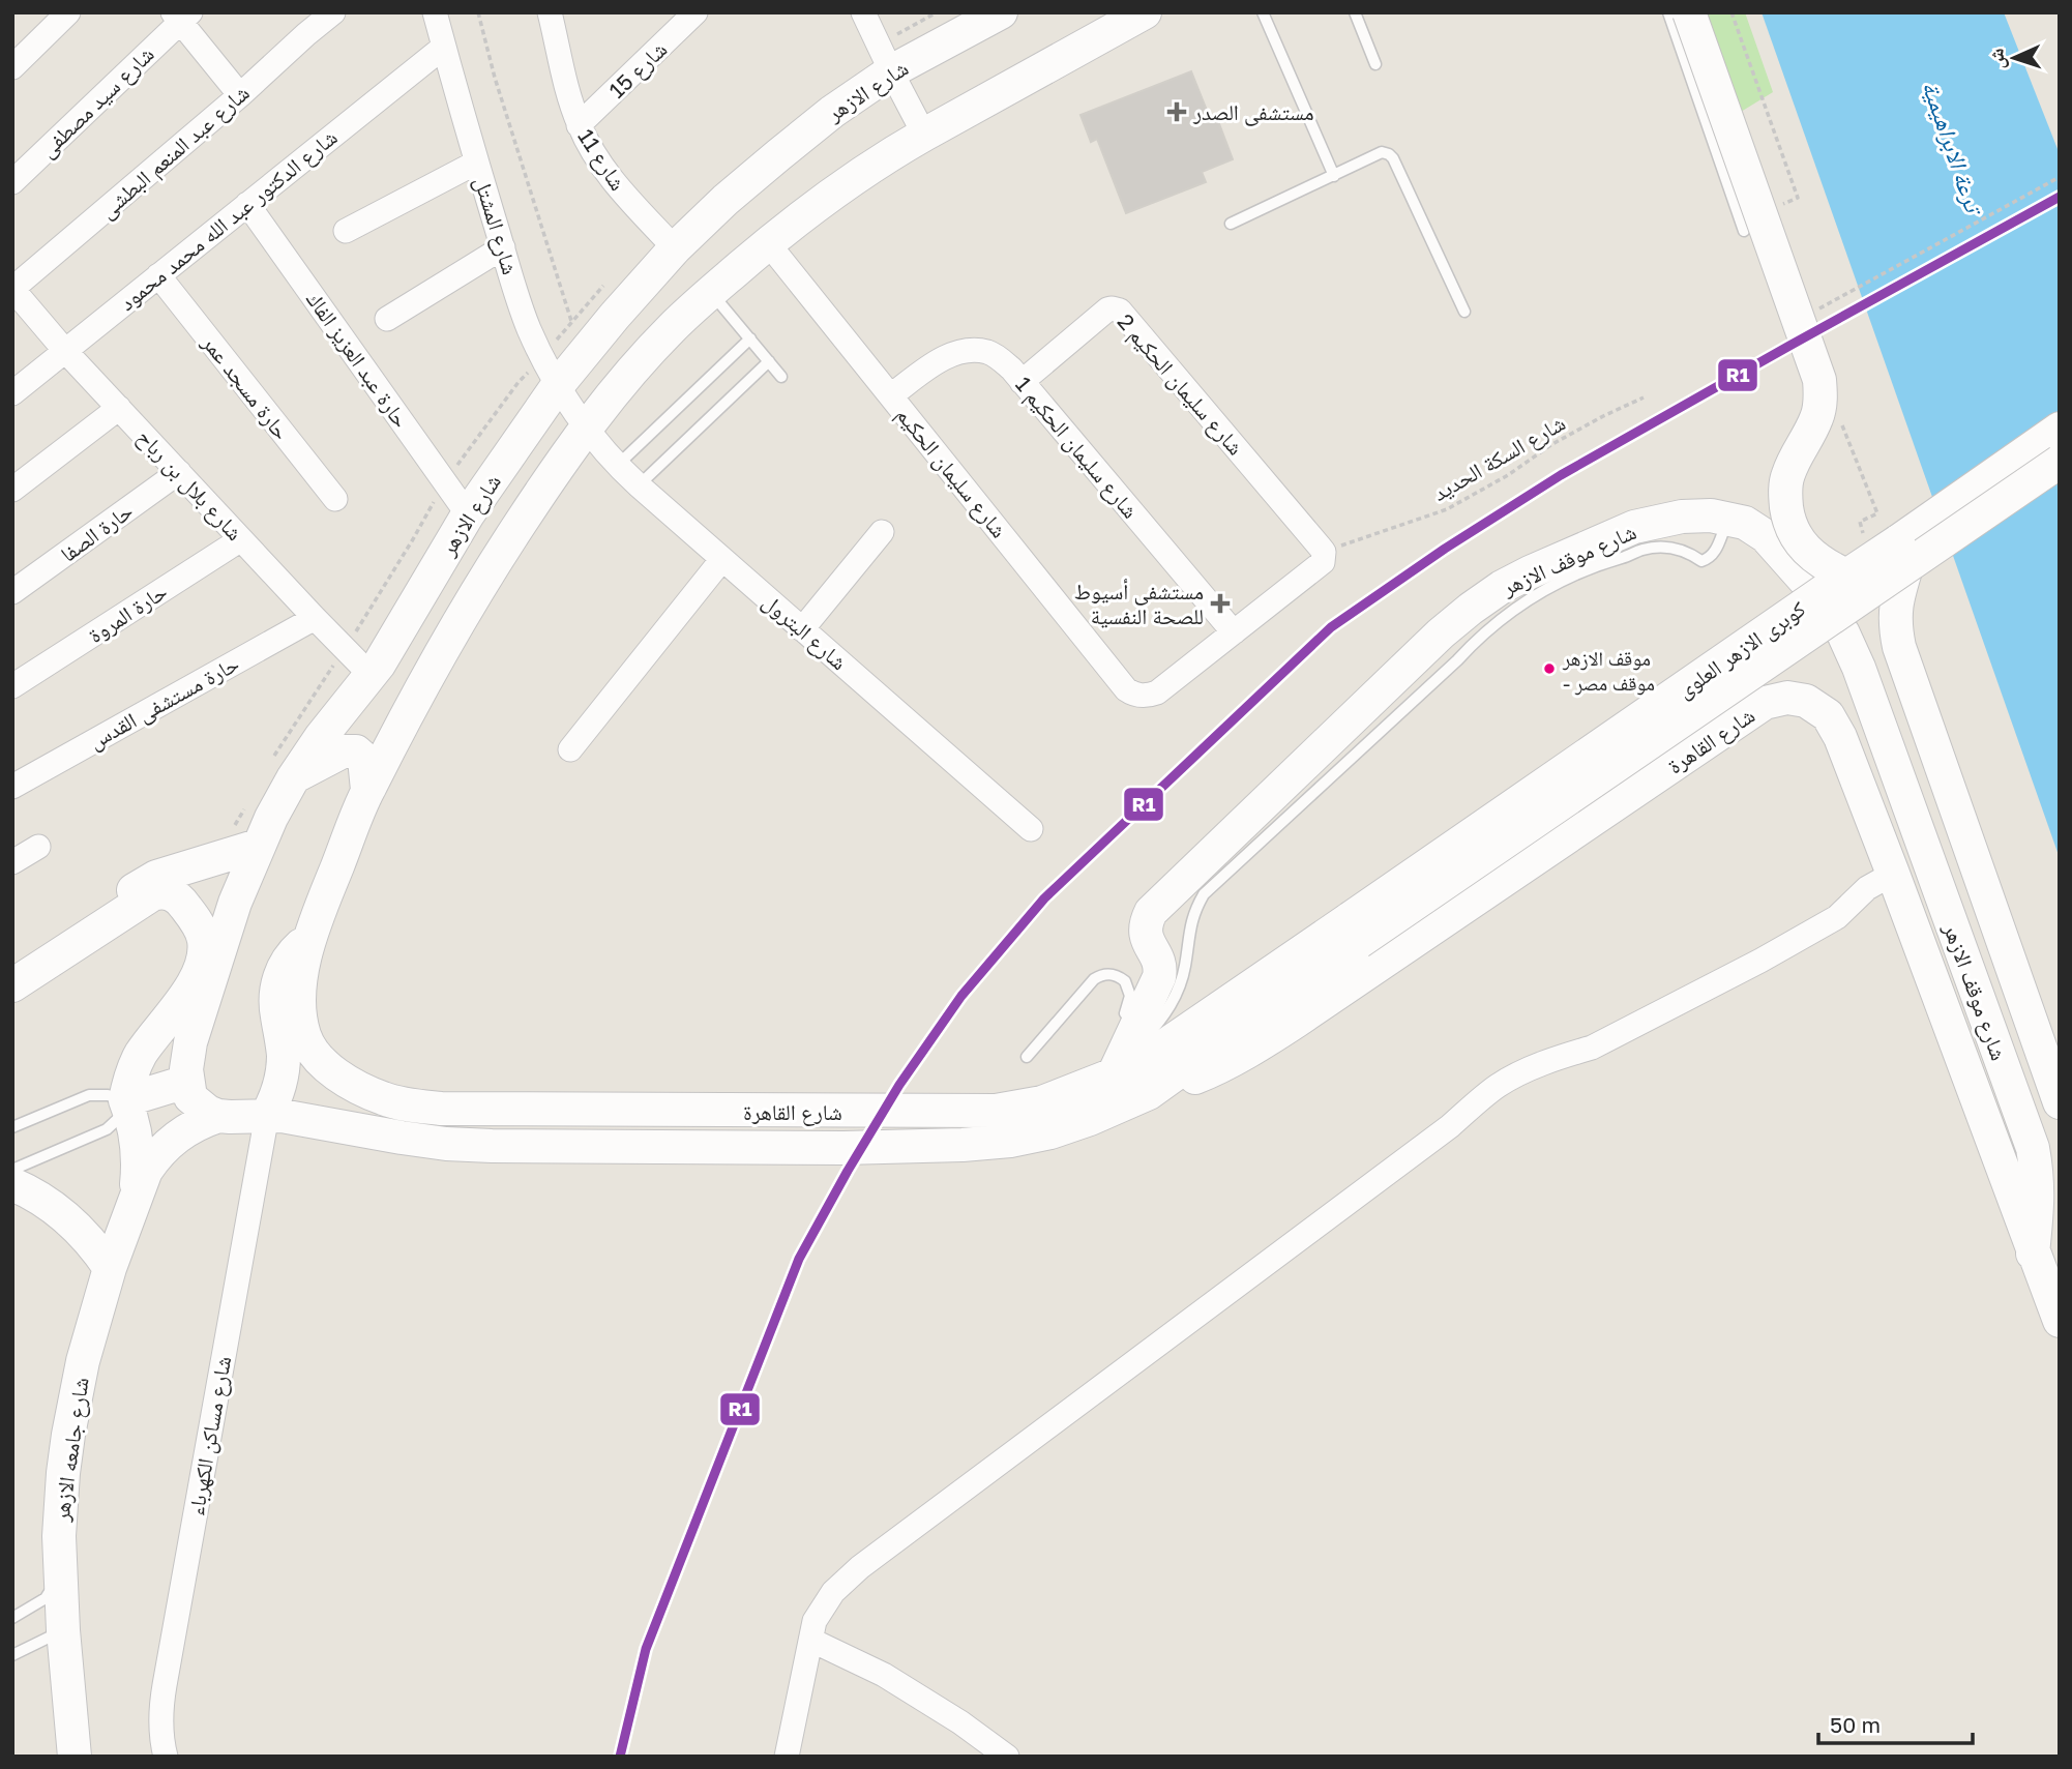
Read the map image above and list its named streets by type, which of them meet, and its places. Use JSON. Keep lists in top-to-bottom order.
{
  "streets": {
    "main road": [
      "شارع الازهر",
      "شارع موقف الازهر",
      "كوبرى الازهر العلوى",
      "شارع القاهرة",
      "شارع جامعه الازهر"
    ],
    "street": [
      "شارع 15",
      "شارع سيد مصطفى",
      "شارع عبد المنعم البطشى",
      "شارع 11",
      "شارع الدكتور عبد الله محمد محمود",
      "شارع المشتل",
      "حارة عبد العزيز الفاك",
      "شارع سليمان الحكيم 2",
      "حارة مسجد عمر",
      "شارع سليمان الحكيم 1",
      "شارع سليمان الحكيم",
      "شارع بلال بن رباح",
      "حارة الصفا",
      "حارة المروة",
      "شارع البترول",
      "حارة مستشفى القدس",
      "شارع مساكن الكهرباء"
    ],
    "path": ["شارع السكة الحديد"]
  },
  "crossings": [
    ["شارع 15", "شارع 11"],
    ["شارع الازهر", "شارع 11"],
    ["شارع الازهر", "شارع المشتل"],
    ["شارع الازهر", "حارة عبد العزيز الفاك"],
    ["شارع الازهر", "شارع بلال بن رباح"],
    ["شارع عبد المنعم البطشى", "شارع بلال بن رباح"],
    ["شارع الدكتور عبد الله محمد محمود", "شارع المشتل"],
    ["شارع الدكتور عبد الله محمد محمود", "حارة عبد العزيز الفاك"],
    ["شارع الدكتور عبد الله محمد محمود", "حارة مسجد عمر"],
    ["شارع الدكتور عبد الله محمد محمود", "شارع بلال بن رباح"],
    ["شارع المشتل", "شارع البترول"],
    ["شارع سليمان الحكيم 2", "شارع سليمان الحكيم 1"],
    ["شارع سليمان الحكيم 2", "شارع السكة الحديد"],
    ["شارع سليمان الحكيم 1", "شارع سليمان الحكيم"],
    ["شارع بلال بن رباح", "حارة الصفا"],
    ["شارع بلال بن رباح", "حارة المروة"],
    ["شارع بلال بن رباح", "حارة مستشفى القدس"],
    ["شارع موقف الازهر", "شارع القاهرة"],
    ["كوبرى الازهر العلوى", "شارع القاهرة"],
    ["شارع القاهرة", "شارع مساكن الكهرباء"]
  ],
  "water": ["ترعة الابراهيمية"],
  "places": {
    "health": ["مستشفى الصدر", "مستشفى أسيوط للصحة النفسية"],
    "other": ["موقف الازهر - موقف مصر"]
  },
  "lines": ["transit line R1"],
  "scale_bar": "50 m",
  "north": "left"
}
